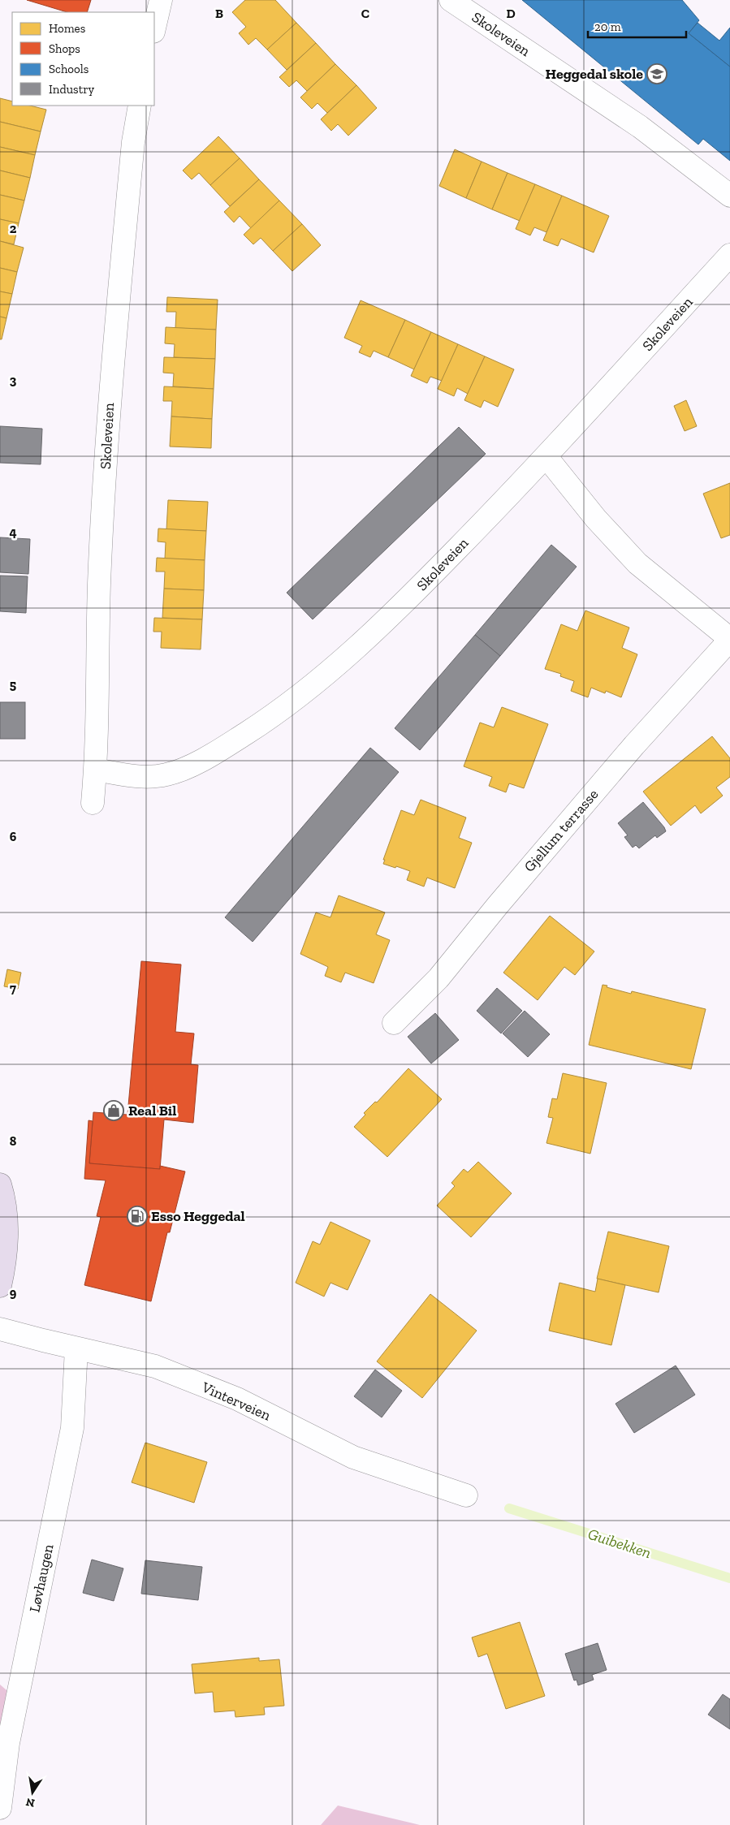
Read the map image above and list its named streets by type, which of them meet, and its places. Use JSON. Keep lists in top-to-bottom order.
{
  "streets": {
    "street": [
      "Skoleveien",
      "Gjellum terrasse",
      "Vinterveien",
      "Løvhaugen"
    ]
  },
  "crossings": [
    ["Skoleveien", "Gjellum terrasse"],
    ["Vinterveien", "Løvhaugen"]
  ],
  "water": ["Guibekken"],
  "places": {
    "school or university": ["Heggedal skole"],
    "shop": ["Real Bil"],
    "fuel station": ["Esso Heggedal"]
  },
  "legend": [
    "Homes",
    "Shops",
    "Schools",
    "Industry"
  ],
  "scale_bar": "20 m",
  "north": "bottom",
  "grid": {
    "columns": ["B", "C", "D"],
    "rows": [
      "2",
      "3",
      "4",
      "5",
      "6",
      "7",
      "8",
      "9"
    ]
  }
}
